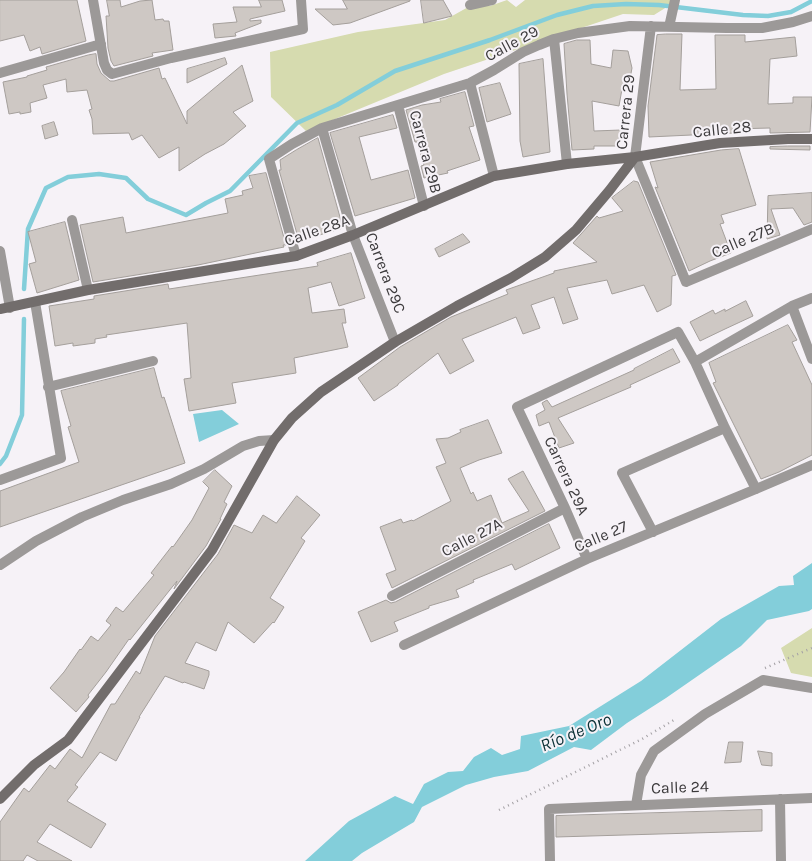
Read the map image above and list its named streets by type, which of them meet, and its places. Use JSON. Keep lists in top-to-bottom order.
{
  "streets": {
    "street": [
      "Calle 29",
      "Carrera 29",
      "Calle 28",
      "Carrera 29B",
      "Calle 28A",
      "Calle 27B",
      "Carrera 29C",
      "Carrera 29A",
      "Calle 27",
      "Calle 27A",
      "Calle 24"
    ]
  },
  "crossings": [
    ["Calle 29", "Carrera 29"],
    ["Calle 29", "Carrera 29B"],
    ["Calle 29", "Calle 28A"],
    ["Calle 29", "Carrera 29C"],
    ["Carrera 29", "Calle 28"],
    ["Carrera 29", "Calle 28A"],
    ["Carrera 29", "Calle 27B"],
    ["Calle 28", "Calle 28A"],
    ["Carrera 29B", "Calle 28A"],
    ["Calle 28A", "Carrera 29C"],
    ["Carrera 29A", "Calle 27"],
    ["Carrera 29A", "Calle 27A"]
  ],
  "water": ["Río de Oro"]
}
